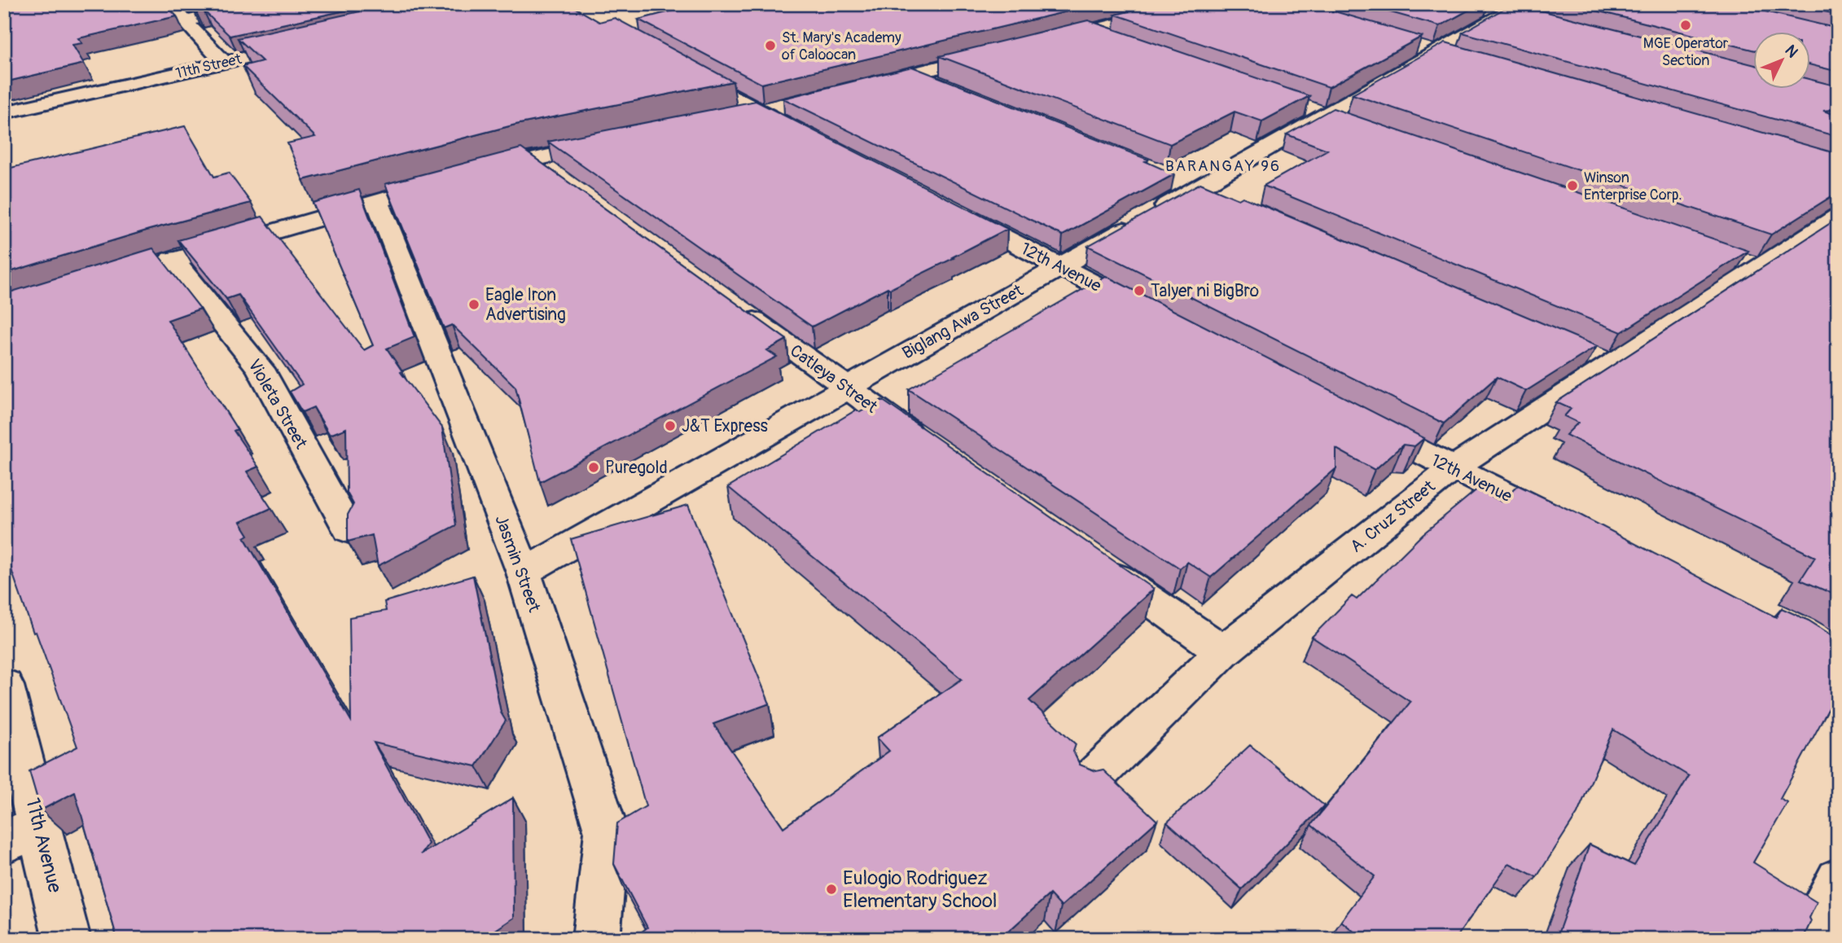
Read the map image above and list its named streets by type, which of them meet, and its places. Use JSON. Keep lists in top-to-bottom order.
{
  "streets": {
    "street": [
      "11th Street",
      "12th Avenue",
      "Biglang Awa Street",
      "Catleya Street",
      "Violeta Street",
      "A. Cruz Street",
      "Jasmin Street",
      "11th Avenue"
    ]
  },
  "crossings": [
    ["12th Avenue", "Biglang Awa Street"],
    ["12th Avenue", "A. Cruz Street"],
    ["Biglang Awa Street", "Catleya Street"],
    ["Biglang Awa Street", "Jasmin Street"]
  ],
  "districts": ["BARANGAY 96"],
  "places": [
    "MGE Operator Section",
    "St. Mary's Academy of Caloocan",
    "Winson Enterprise Corp.",
    "Talyer ni BigBro",
    "Eagle Iron Advertising",
    "J&T Express",
    "Puregold",
    "Eulogio Rodriguez Elementary School"
  ],
  "north": "top right"
}
